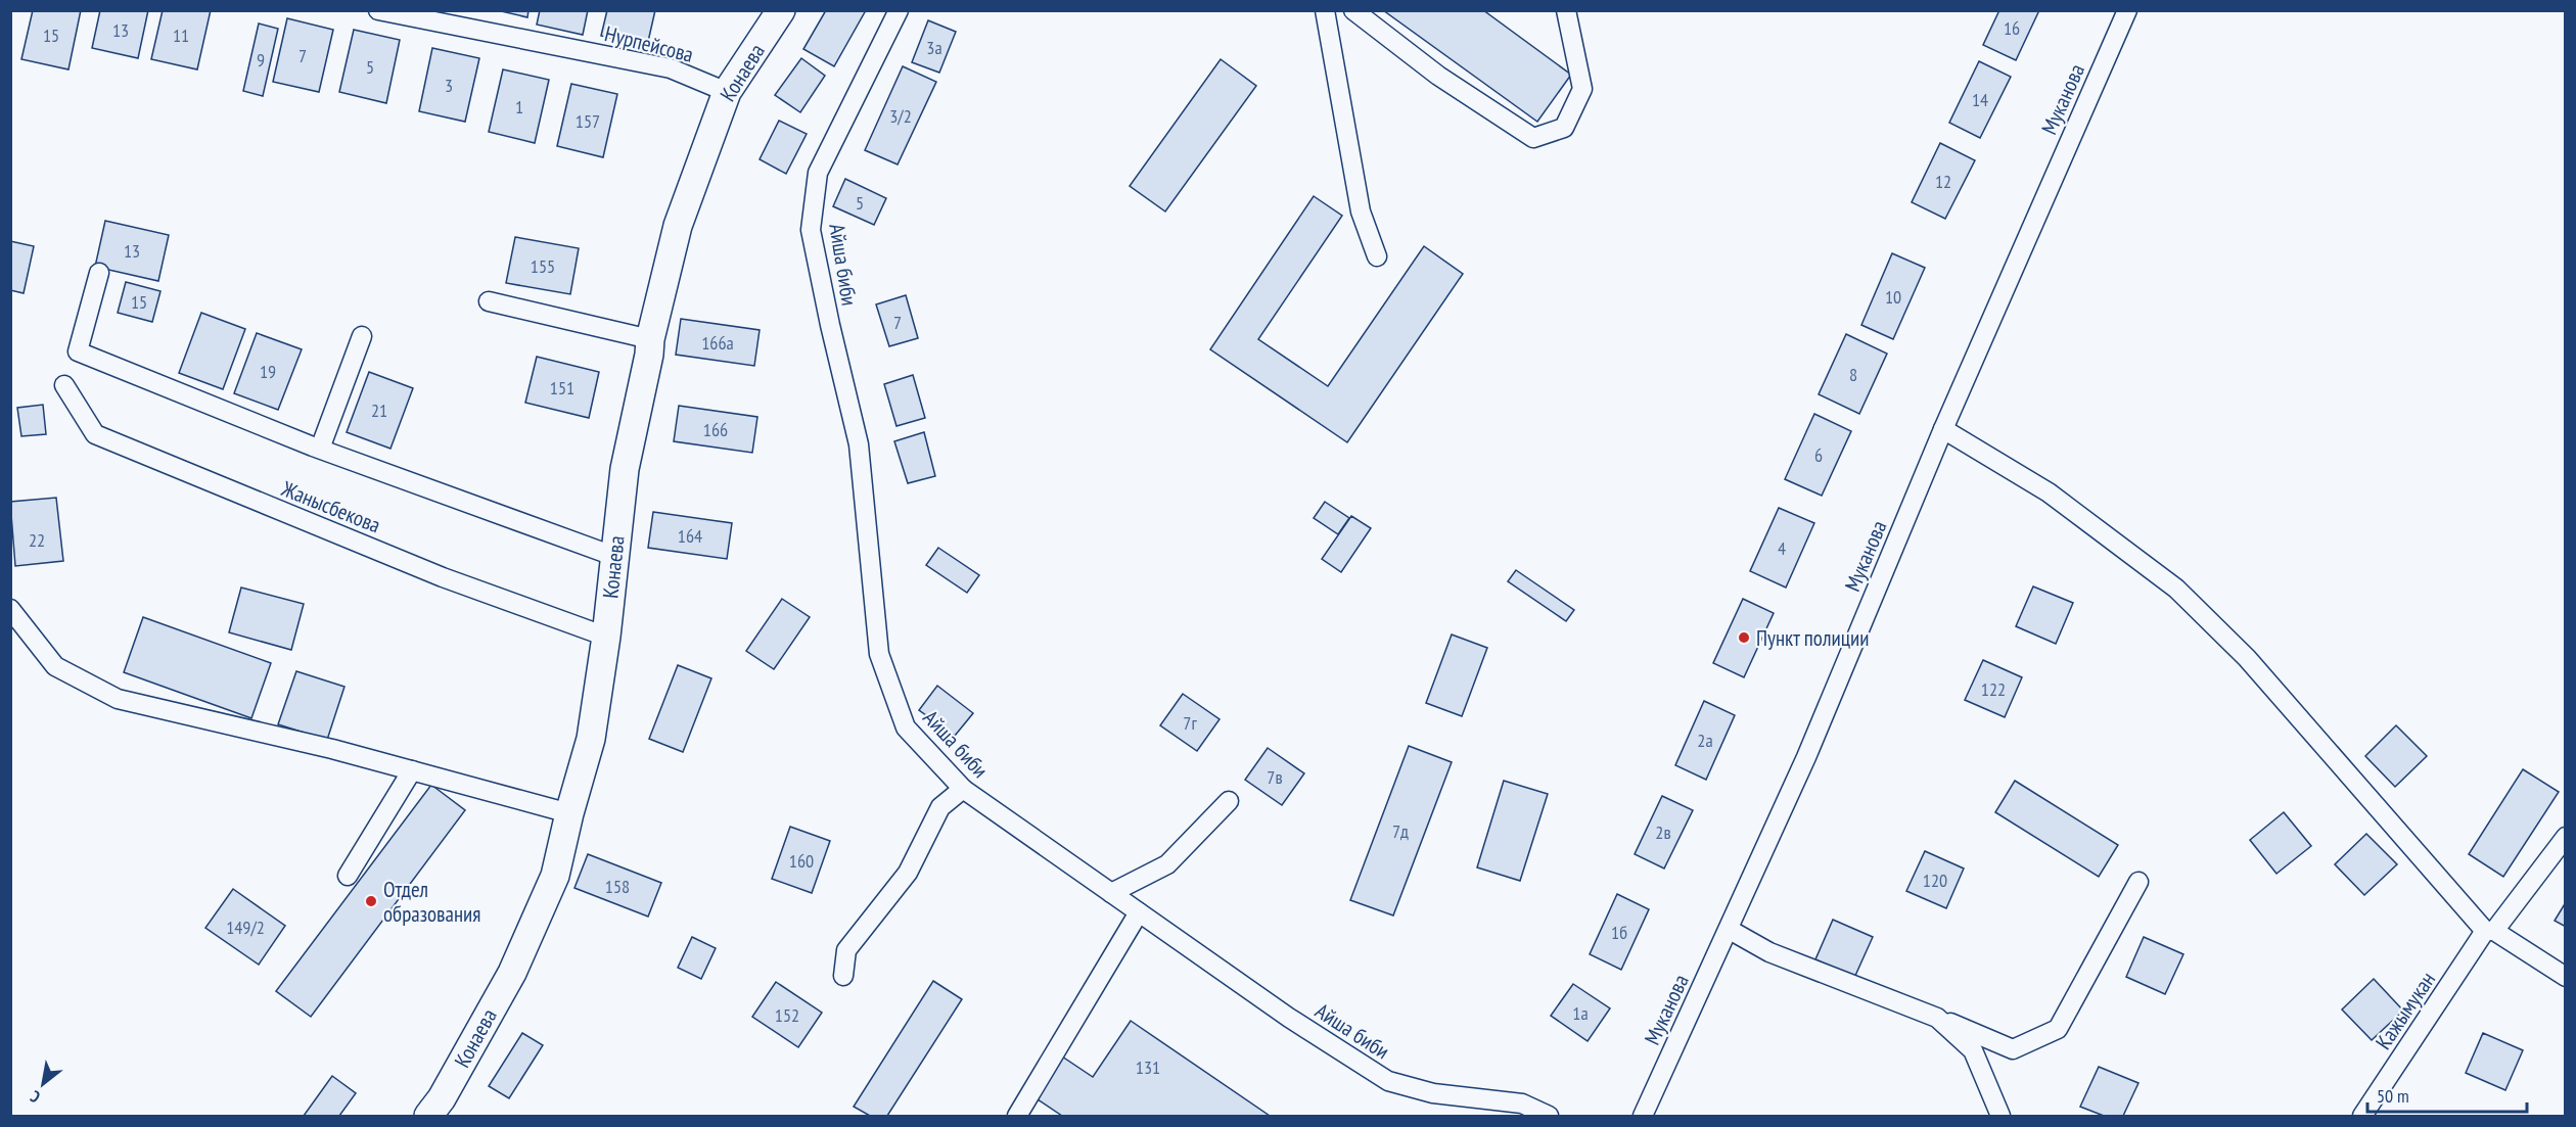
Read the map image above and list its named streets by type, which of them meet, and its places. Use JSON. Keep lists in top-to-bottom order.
{
  "streets": {
    "main road": ["Конаева"],
    "street": [
      "Нурпейсова",
      "Муканова",
      "Айша биби",
      "Жанысбекова",
      "Кажымукан"
    ]
  },
  "crossings": [
    ["Нурпейсова", "Конаева"],
    ["Конаева", "Жанысбекова"]
  ],
  "places": ["Пункт полиции", "Отдел образования"],
  "house_numbers": [
    "16",
    "13",
    "15",
    "11",
    "3а",
    "7",
    "9",
    "5",
    "3",
    "14",
    "1",
    "3/2",
    "157",
    "12",
    "5",
    "13",
    "155",
    "10",
    "15",
    "7",
    "166а",
    "19",
    "8",
    "151",
    "21",
    "166",
    "6",
    "164",
    "22",
    "4",
    "122",
    "7г",
    "2а",
    "7в",
    "7д",
    "2в",
    "160",
    "120",
    "158",
    "149/2",
    "1б",
    "1а",
    "152",
    "131"
  ],
  "scale_bar": "50 m",
  "north": "bottom left"
}
